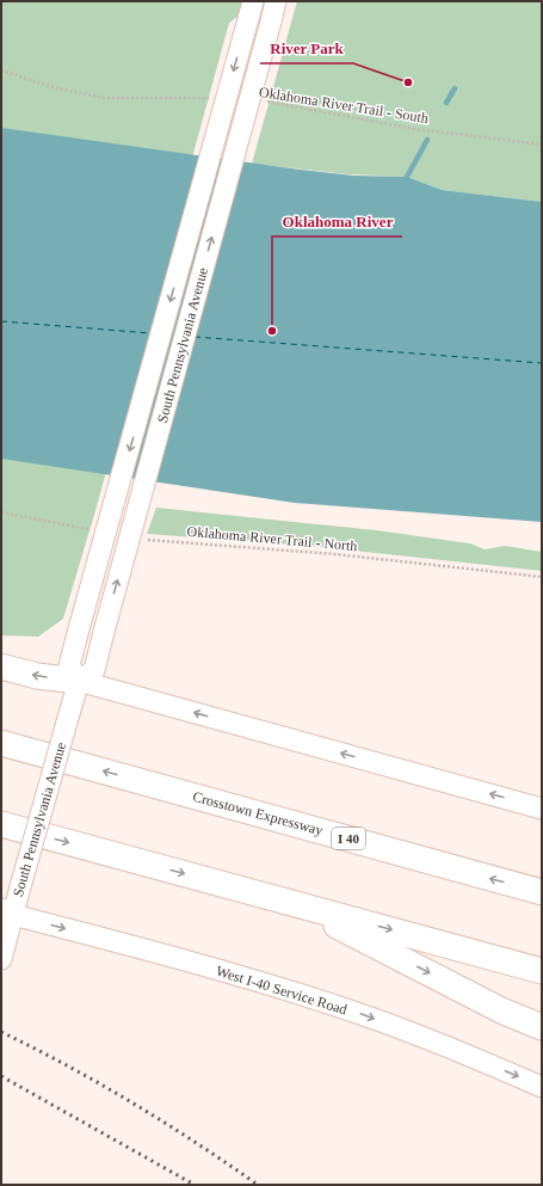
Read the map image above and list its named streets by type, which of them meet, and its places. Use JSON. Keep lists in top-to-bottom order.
{
  "streets": {
    "highway": ["Crosstown Expressway", "I 40"],
    "main road": ["South Pennsylvania Avenue", "West I-40 Service Road"],
    "path": ["Oklahoma River Trail - South", "Oklahoma River Trail - North"]
  },
  "crossings": [
    ["South Pennsylvania Avenue", "West I-40 Service Road"]
  ],
  "one_way": ["West I-40 Service Road"],
  "places": ["River Park", "Oklahoma River"]
}
